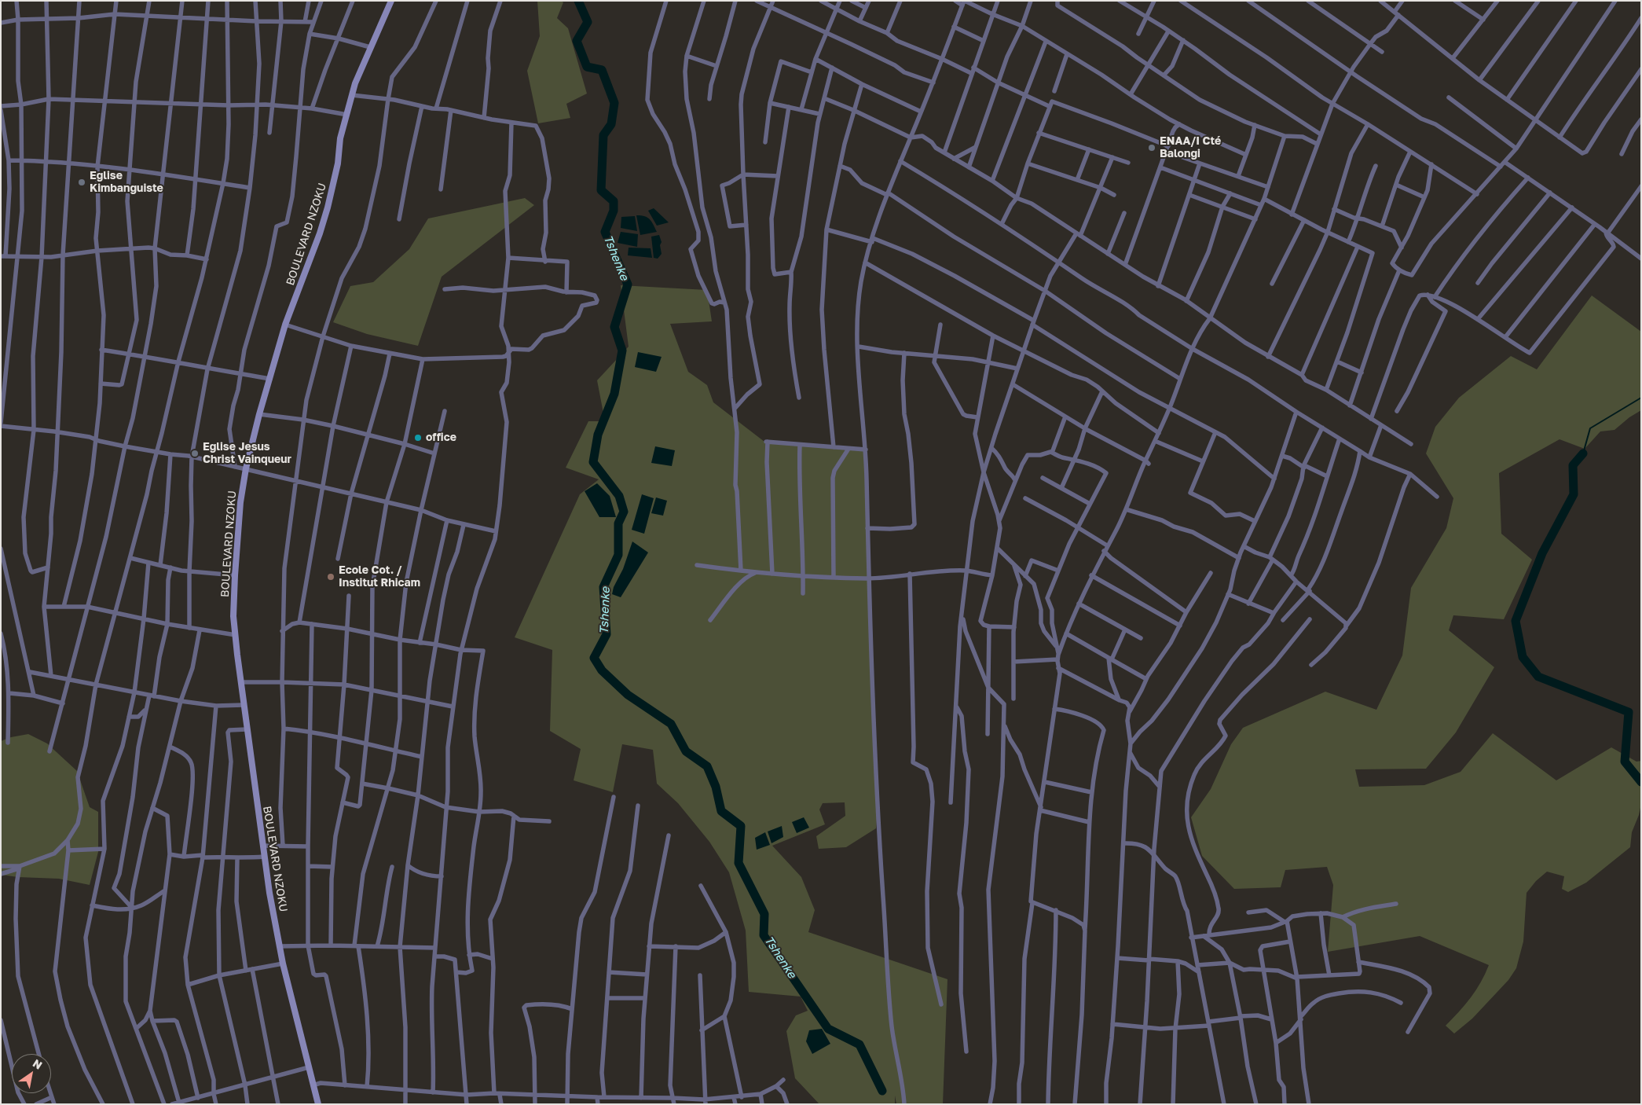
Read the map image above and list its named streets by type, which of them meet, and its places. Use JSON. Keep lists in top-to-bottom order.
{
  "streets": {
    "street": ["BOULEVARD NZOKU"]
  },
  "water": ["Tshenke"],
  "places": [
    "ENAA/I Cté Balongi",
    "Eglise Kimbanguiste",
    "office",
    "Eglise Jesus Christ Vainqueur",
    "Ecole Cot. / Institut Rhicam"
  ],
  "north": "top right"
}
